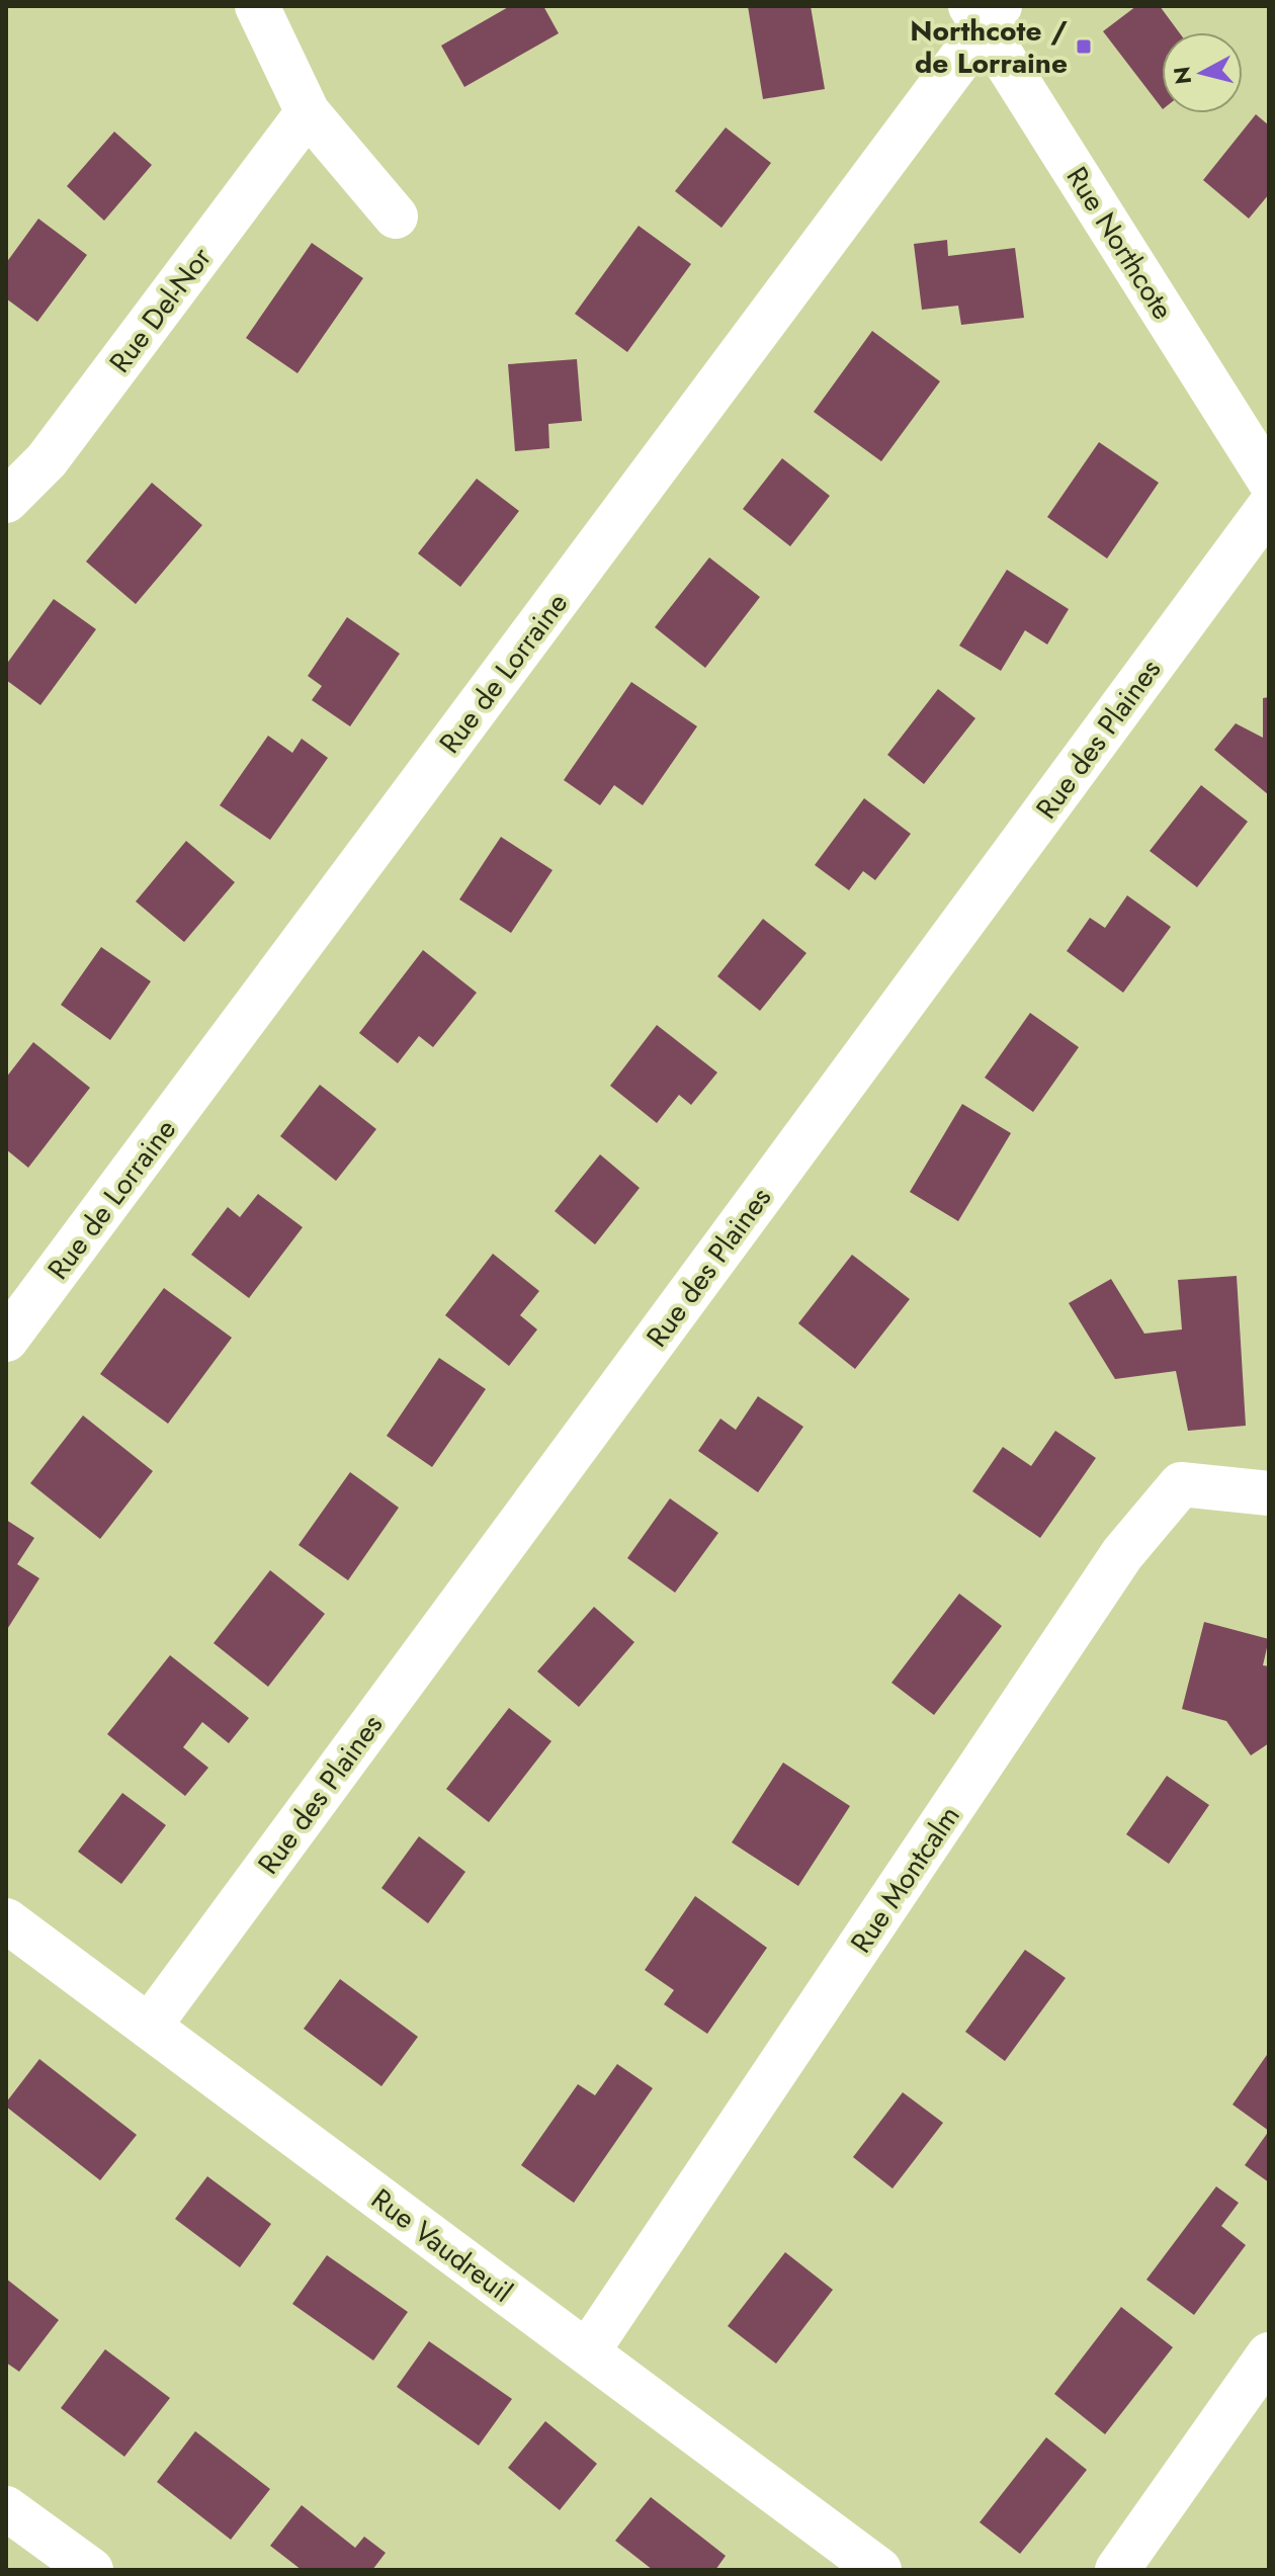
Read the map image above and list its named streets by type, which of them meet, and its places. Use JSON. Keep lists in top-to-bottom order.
{
  "streets": {
    "street": [
      "Rue Northcote",
      "Rue Del-Nor",
      "Rue de Lorraine",
      "Rue des Plaines",
      "Rue Montcalm",
      "Rue Vaudreuil"
    ]
  },
  "crossings": [
    ["Rue Northcote", "Rue de Lorraine"],
    ["Rue des Plaines", "Rue Vaudreuil"],
    ["Rue Montcalm", "Rue Vaudreuil"]
  ],
  "places": {
    "transit": ["Northcote / de Lorraine"]
  },
  "north": "left"
}
